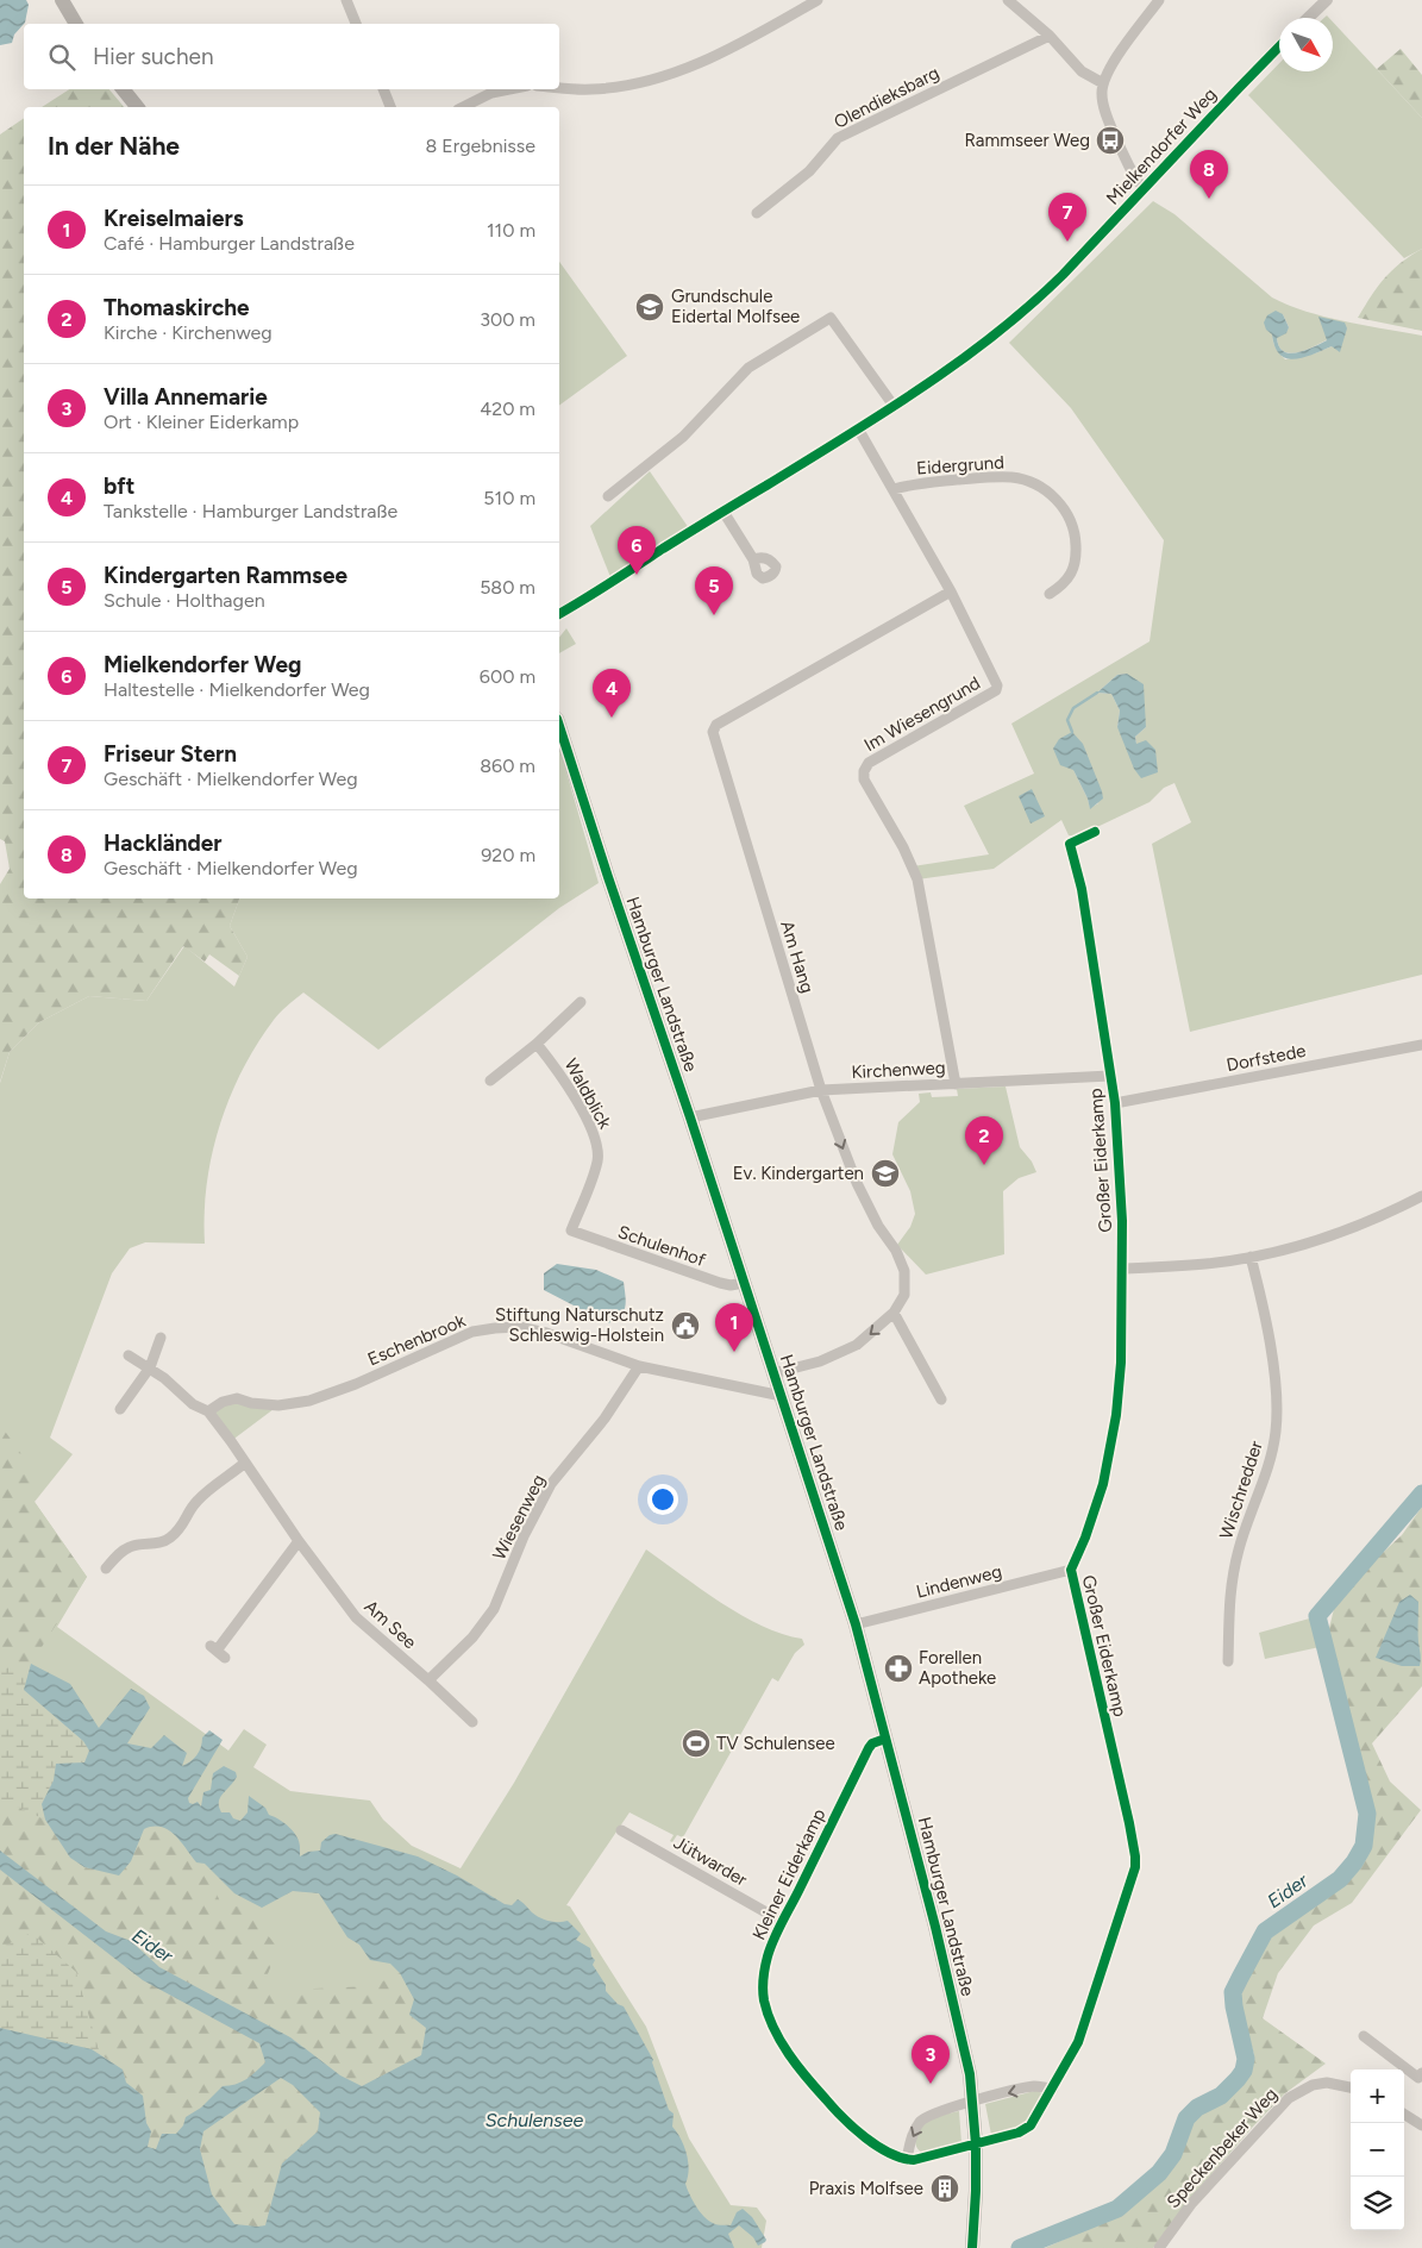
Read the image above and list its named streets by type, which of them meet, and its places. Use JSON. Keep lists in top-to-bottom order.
{
  "streets": {
    "main road": ["Hamburger Landstraße"],
    "street": [
      "Olendieksbarg",
      "Mielkendorfer Weg",
      "Eidergrund",
      "Im Wiesengrund",
      "Am Hang",
      "Dorfstede",
      "Kirchenweg",
      "Waldblick",
      "Großer Eiderkamp",
      "Schulenhof",
      "Eschenbrook",
      "Wischredder",
      "Wiesenweg",
      "Lindenweg",
      "Am See",
      "Jütwarder",
      "Kleiner Eiderkamp",
      "Speckenbeker Weg"
    ]
  },
  "crossings": [
    ["Mielkendorfer Weg", "Im Wiesengrund"],
    ["Eidergrund", "Im Wiesengrund"],
    ["Im Wiesengrund", "Am Hang"],
    ["Im Wiesengrund", "Kirchenweg"],
    ["Am Hang", "Hamburger Landstraße"],
    ["Am Hang", "Kirchenweg"],
    ["Hamburger Landstraße", "Kirchenweg"],
    ["Hamburger Landstraße", "Großer Eiderkamp"],
    ["Hamburger Landstraße", "Schulenhof"],
    ["Hamburger Landstraße", "Eschenbrook"],
    ["Hamburger Landstraße", "Lindenweg"],
    ["Hamburger Landstraße", "Kleiner Eiderkamp"],
    ["Dorfstede", "Großer Eiderkamp"],
    ["Kirchenweg", "Großer Eiderkamp"],
    ["Waldblick", "Schulenhof"],
    ["Großer Eiderkamp", "Lindenweg"],
    ["Eschenbrook", "Wiesenweg"],
    ["Eschenbrook", "Am See"],
    ["Wiesenweg", "Am See"],
    ["Jütwarder", "Kleiner Eiderkamp"]
  ],
  "water": ["Eider", "Schulensee"],
  "places": {
    "bus stop": ["Rammseer Weg"],
    "school or university": ["Grundschule Eidertal Molfsee", "Ev. Kindergarten"],
    "public building": ["Stiftung Naturschutz Schleswig-Holstein"],
    "pharmacy": ["Forellen Apotheke"],
    "sports": ["TV Schulensee"],
    "building": ["Praxis Molfsee"]
  },
  "north": "bottom right",
  "page": {
    "search": "Hier suchen",
    "heading": ["In der Nähe", "8 Ergebnisse"],
    "pins": [
      "8",
      "7",
      "6",
      "5",
      "4",
      "2",
      "1",
      "3"
    ],
    "list": [
      {
        "mark": "1",
        "name": "Kreiselmaiers",
        "note": "Café · Hamburger Landstraße",
        "value": "110 m"
      },
      {
        "mark": "2",
        "name": "Thomaskirche",
        "note": "Kirche · Kirchenweg",
        "value": "300 m"
      },
      {
        "mark": "3",
        "name": "Villa Annemarie",
        "note": "Ort · Kleiner Eiderkamp",
        "value": "420 m"
      },
      {
        "mark": "4",
        "name": "bft",
        "note": "Tankstelle · Hamburger Landstraße",
        "value": "510 m"
      },
      {
        "mark": "5",
        "name": "Kindergarten Rammsee",
        "note": "Schule · Holthagen",
        "value": "580 m"
      },
      {
        "mark": "6",
        "name": "Mielkendorfer Weg",
        "note": "Haltestelle · Mielkendorfer Weg",
        "value": "600 m"
      },
      {
        "mark": "7",
        "name": "Friseur Stern",
        "note": "Geschäft · Mielkendorfer Weg",
        "value": "860 m"
      },
      {
        "mark": "8",
        "name": "Hackländer",
        "note": "Geschäft · Mielkendorfer Weg",
        "value": "920 m"
      }
    ],
    "map_buttons": ["+", "−"]
  }
}
